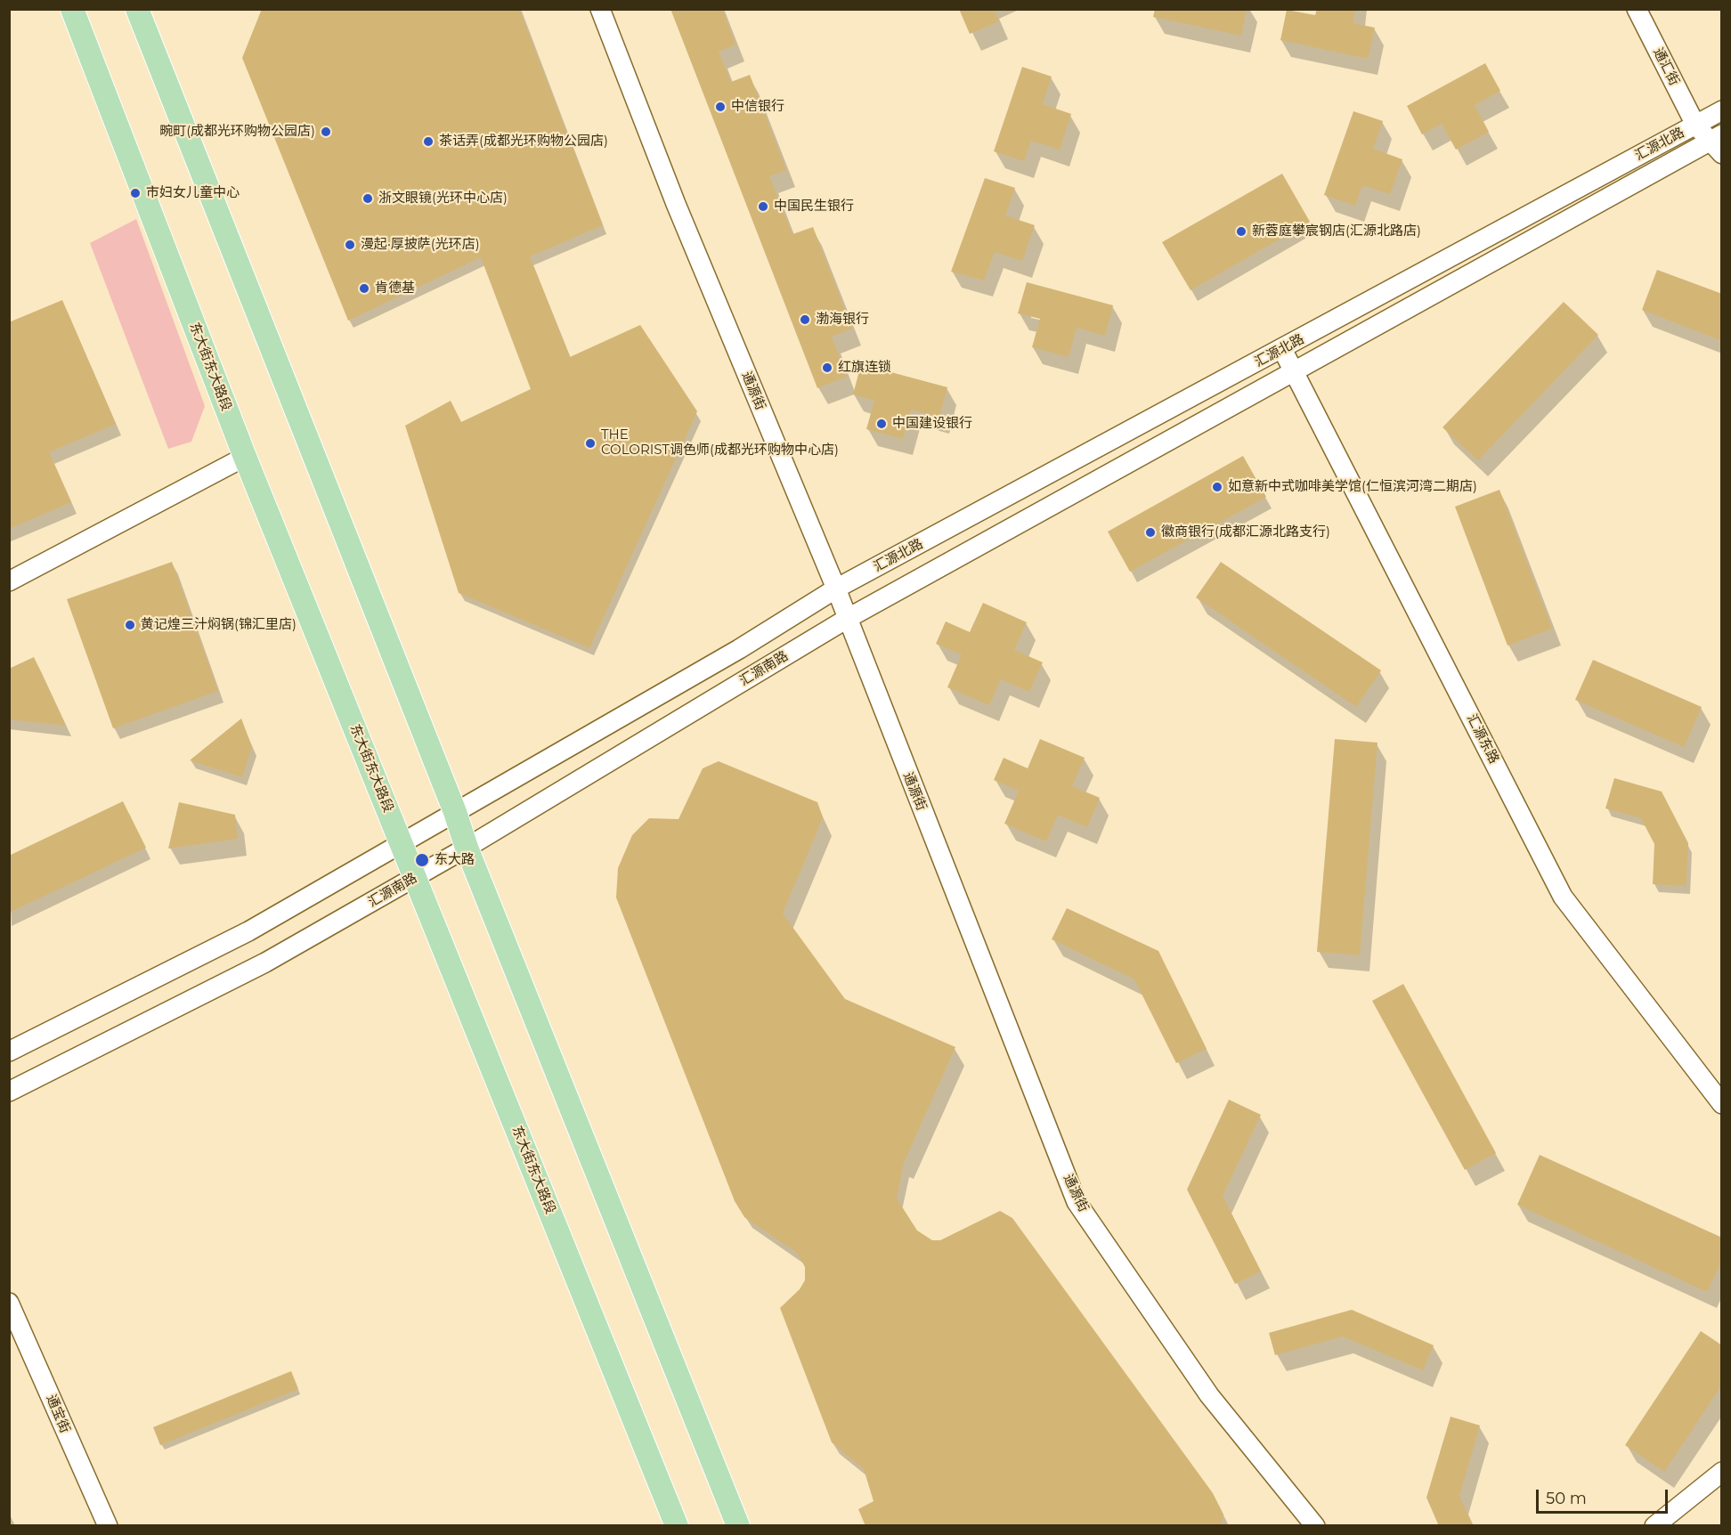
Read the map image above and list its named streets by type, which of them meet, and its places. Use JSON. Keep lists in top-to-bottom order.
{
  "streets": {
    "main road": ["东大街东大路段"],
    "street": [
      "通汇街",
      "汇源北路",
      "通源街",
      "汇源南路",
      "汇源东路",
      "通宝街"
    ]
  },
  "crossings": [
    ["通汇街", "汇源北路"],
    ["汇源北路", "通源街"],
    ["汇源北路", "汇源南路"],
    ["汇源北路", "汇源东路"],
    ["东大街东大路段", "汇源南路"],
    ["通源街", "汇源南路"]
  ],
  "places": [
    "中信银行",
    "畹町(成都光环购物公园店)",
    "茶话弄(成都光环购物公园店)",
    "市妇女儿童中心",
    "浙文眼镜(光环中心店)",
    "中国民生银行",
    "新蓉庭攀宸钢店(汇源北路店)",
    "漫起·厚披萨(光环店)",
    "肯德基",
    "渤海银行",
    "红旗连锁",
    "中国建设银行",
    "THE COLORIST调色师(成都光环购物中心店)",
    "如意新中式咖啡美学馆(仁恒滨河湾二期店)",
    "徽商银行(成都汇源北路支行)",
    "黄记煌三汁焖锅(锦汇里店)",
    "东大路"
  ],
  "scale_bar": "50 m"
}
